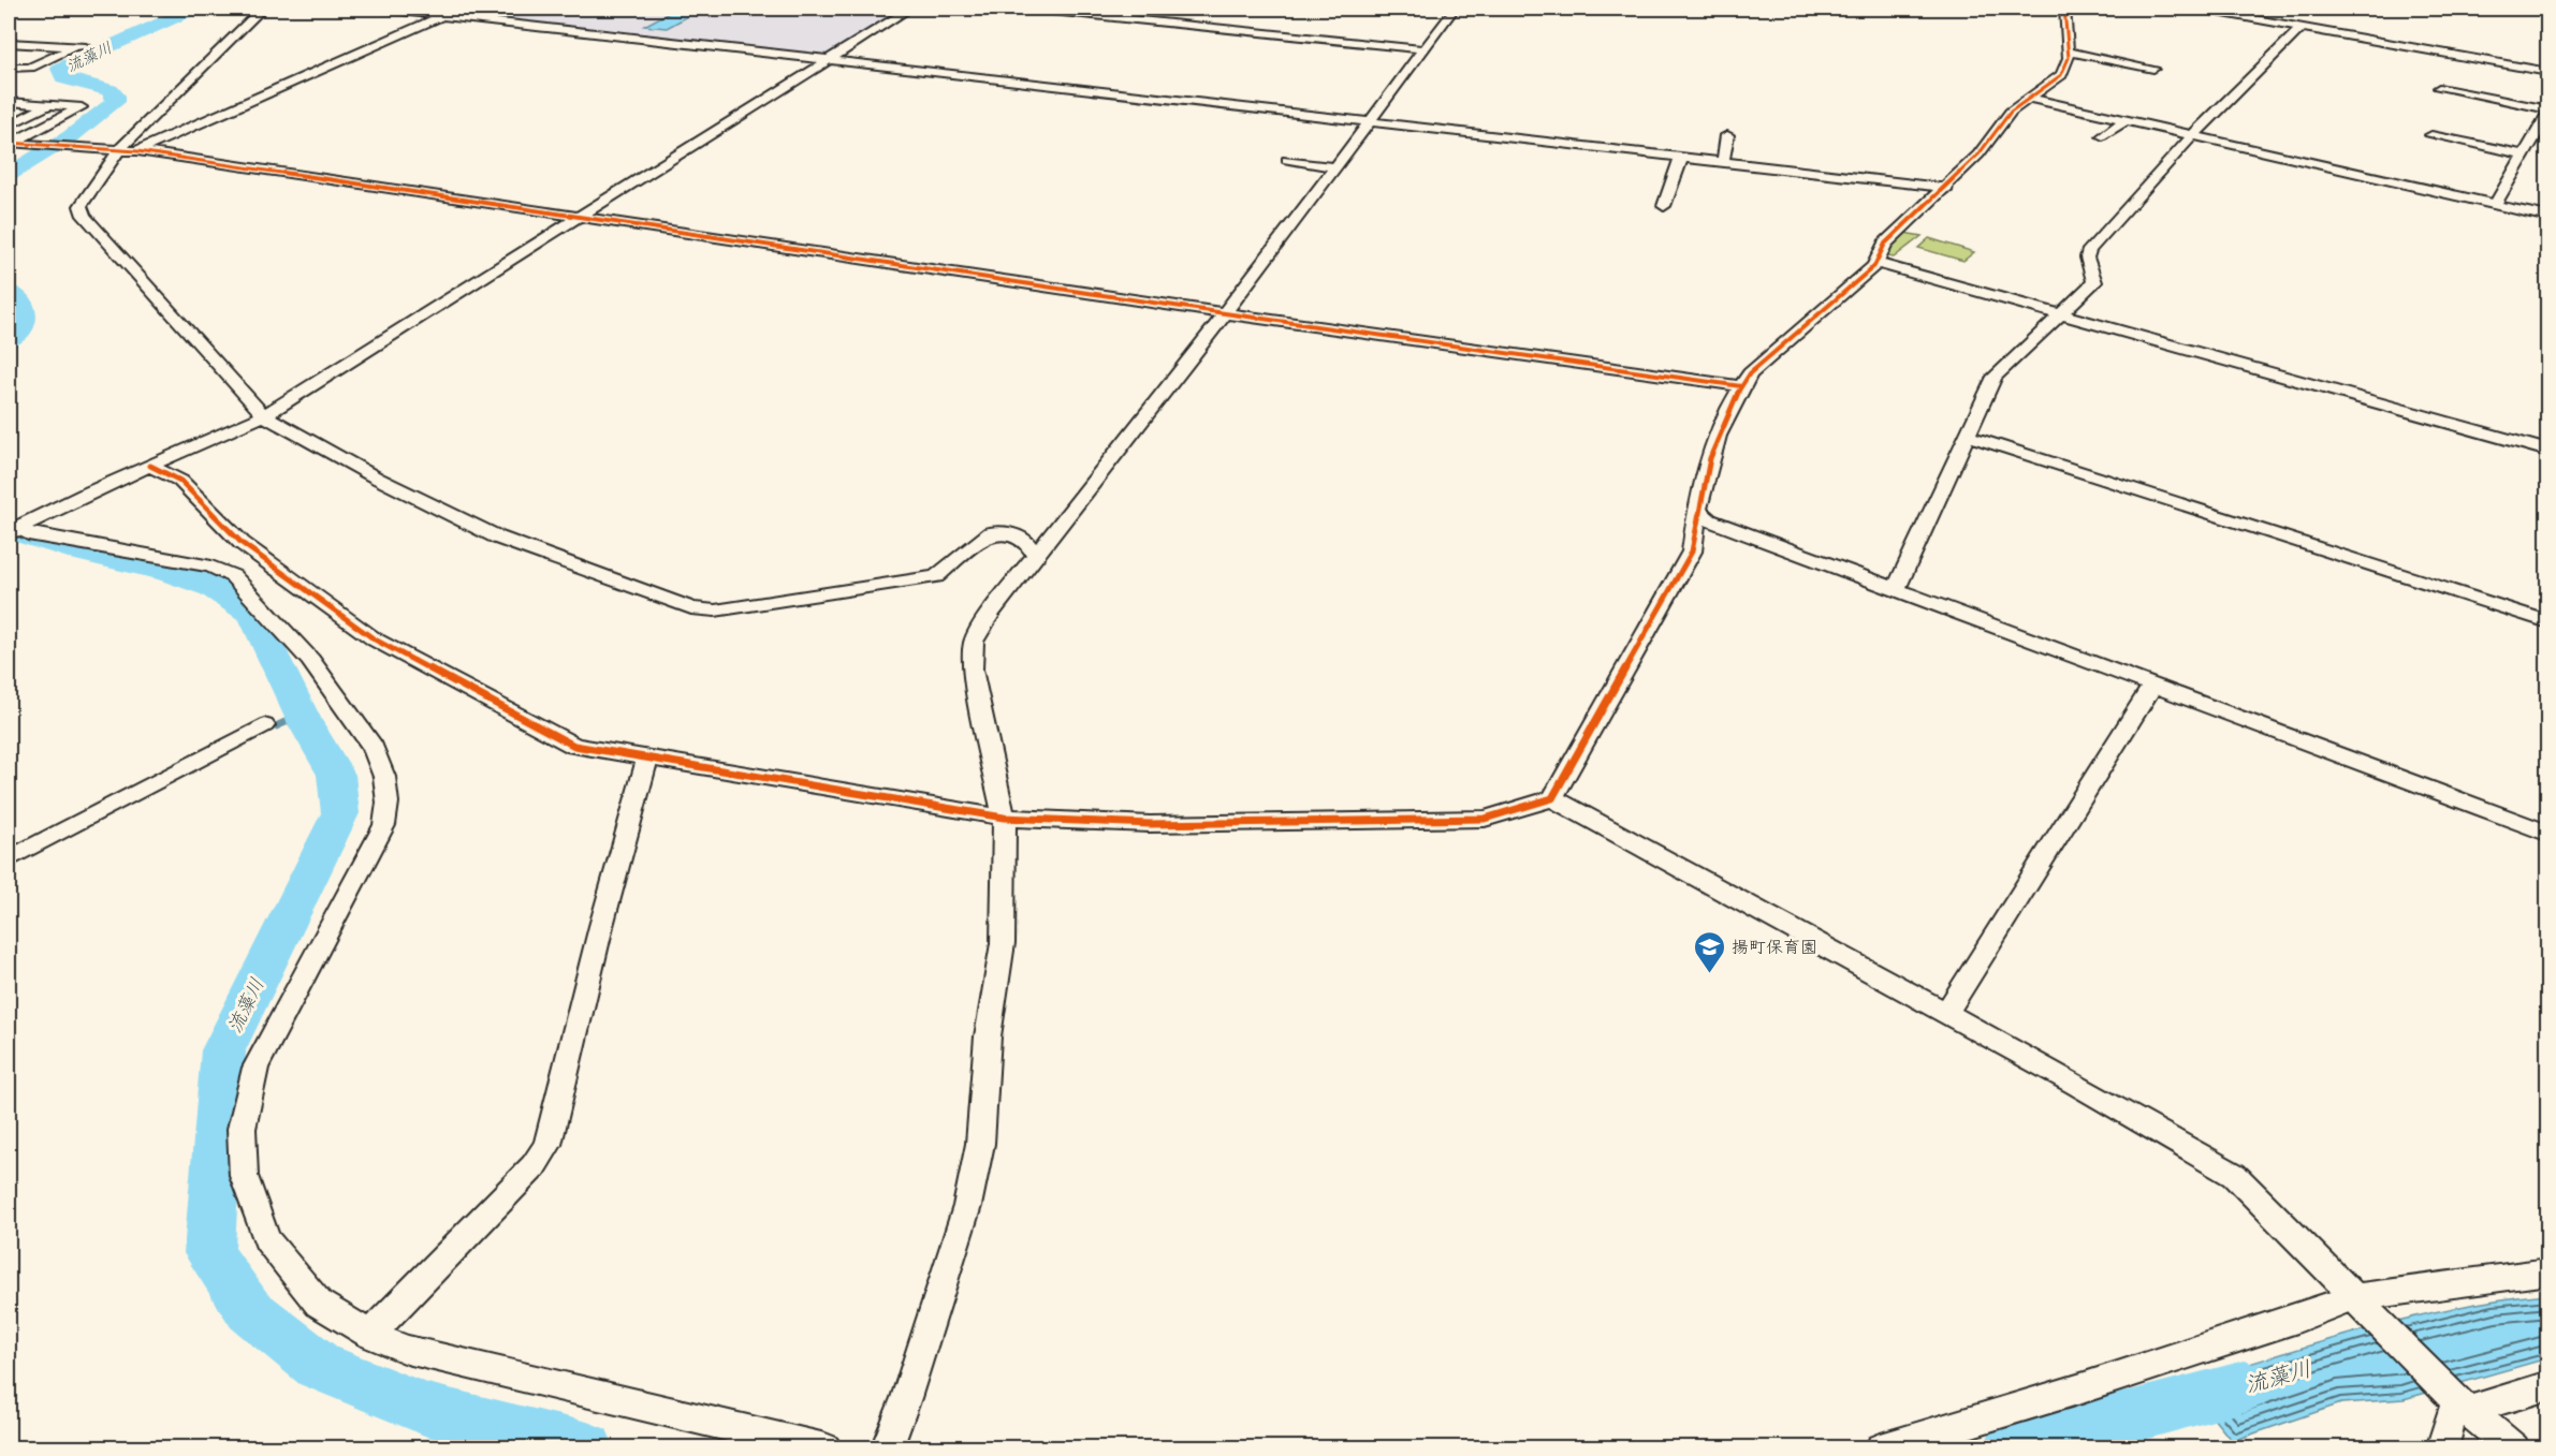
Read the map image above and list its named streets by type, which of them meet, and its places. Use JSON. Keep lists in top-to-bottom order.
{
  "water": ["流藻川"],
  "places": {
    "school or university": ["揚町保育園"]
  }
}
